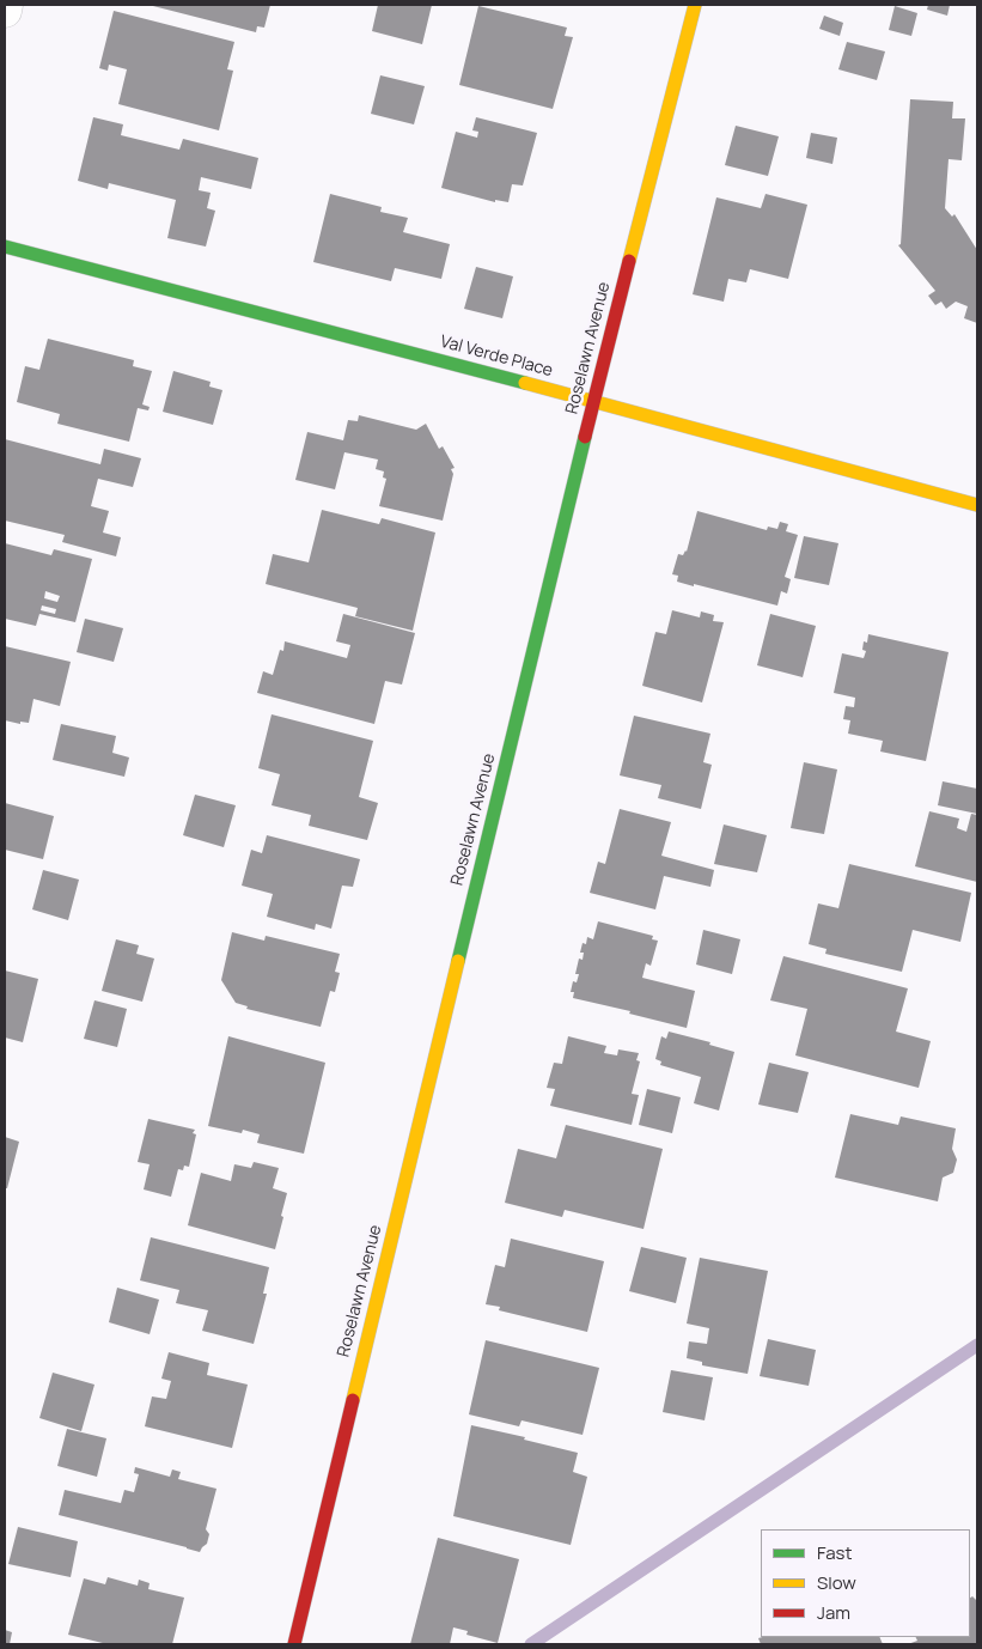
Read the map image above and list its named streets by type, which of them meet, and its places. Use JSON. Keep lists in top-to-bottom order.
{
  "streets": {
    "street": ["Roselawn Avenue", "Val Verde Place"]
  },
  "crossings": [
    ["Roselawn Avenue", "Val Verde Place"]
  ],
  "legend": ["Fast", "Slow", "Jam"]
}
